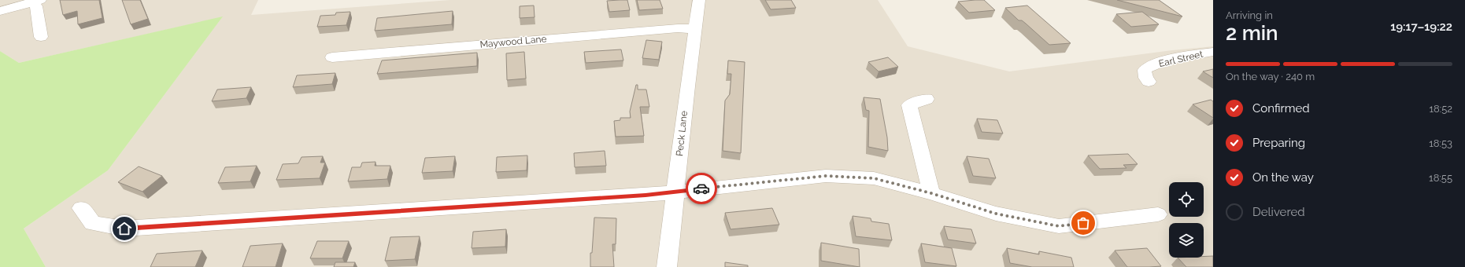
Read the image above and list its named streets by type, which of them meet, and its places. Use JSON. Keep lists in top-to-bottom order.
{
  "streets": {
    "street": ["Maywood Lane", "Earl Street", "Peck Lane"]
  },
  "crossings": [
    ["Maywood Lane", "Peck Lane"]
  ],
  "page": {
    "heading": ["2 min", "Arriving in", "19:17–19:22"],
    "bar": "On the way · 240 m",
    "list": [
      ["Confirmed", "18:52"],
      ["Preparing", "18:53"],
      ["On the way", "18:55"],
      "Delivered"
    ]
  }
}
